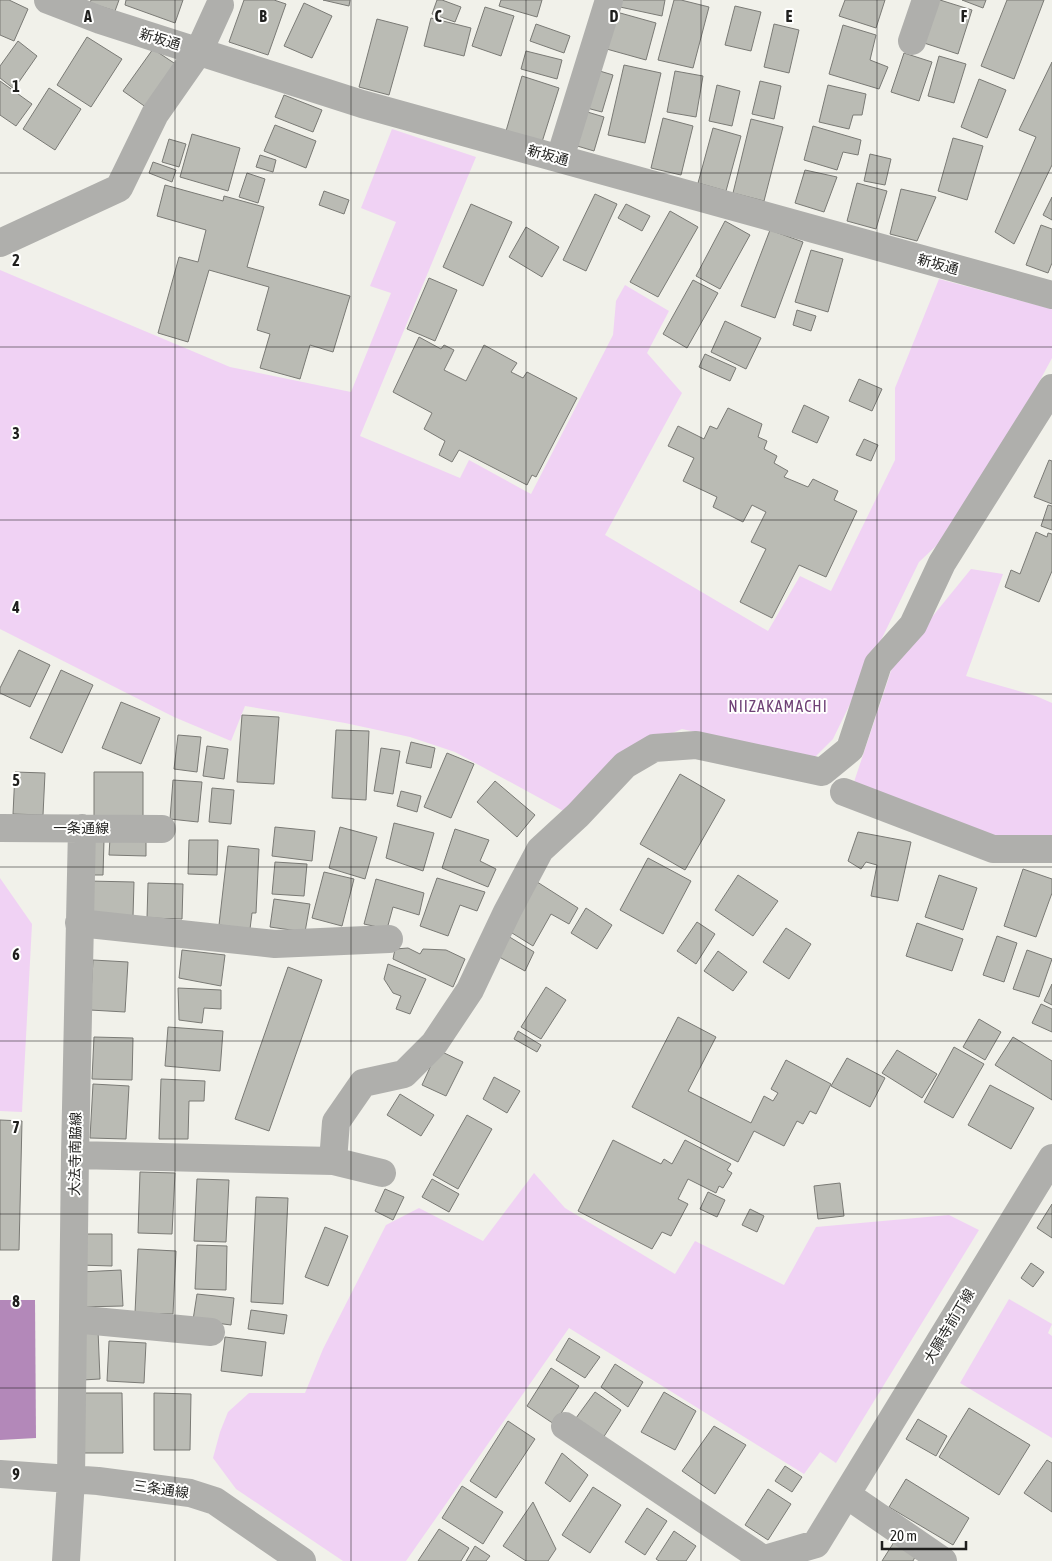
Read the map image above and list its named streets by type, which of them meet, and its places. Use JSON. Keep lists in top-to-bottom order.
{
  "streets": {
    "street": [
      "新坂通",
      "一条通線",
      "大法寺南脇線",
      "大願寺前丁線",
      "三条通線"
    ]
  },
  "crossings": [
    ["一条通線", "大法寺南脇線"],
    ["大法寺南脇線", "三条通線"]
  ],
  "districts": ["NIIZAKAMACHI"],
  "scale_bar": "20 m",
  "grid": {
    "columns": [
      "A",
      "B",
      "C",
      "D",
      "E",
      "F"
    ],
    "rows": [
      "1",
      "2",
      "3",
      "4",
      "5",
      "6",
      "7",
      "8",
      "9"
    ]
  }
}
